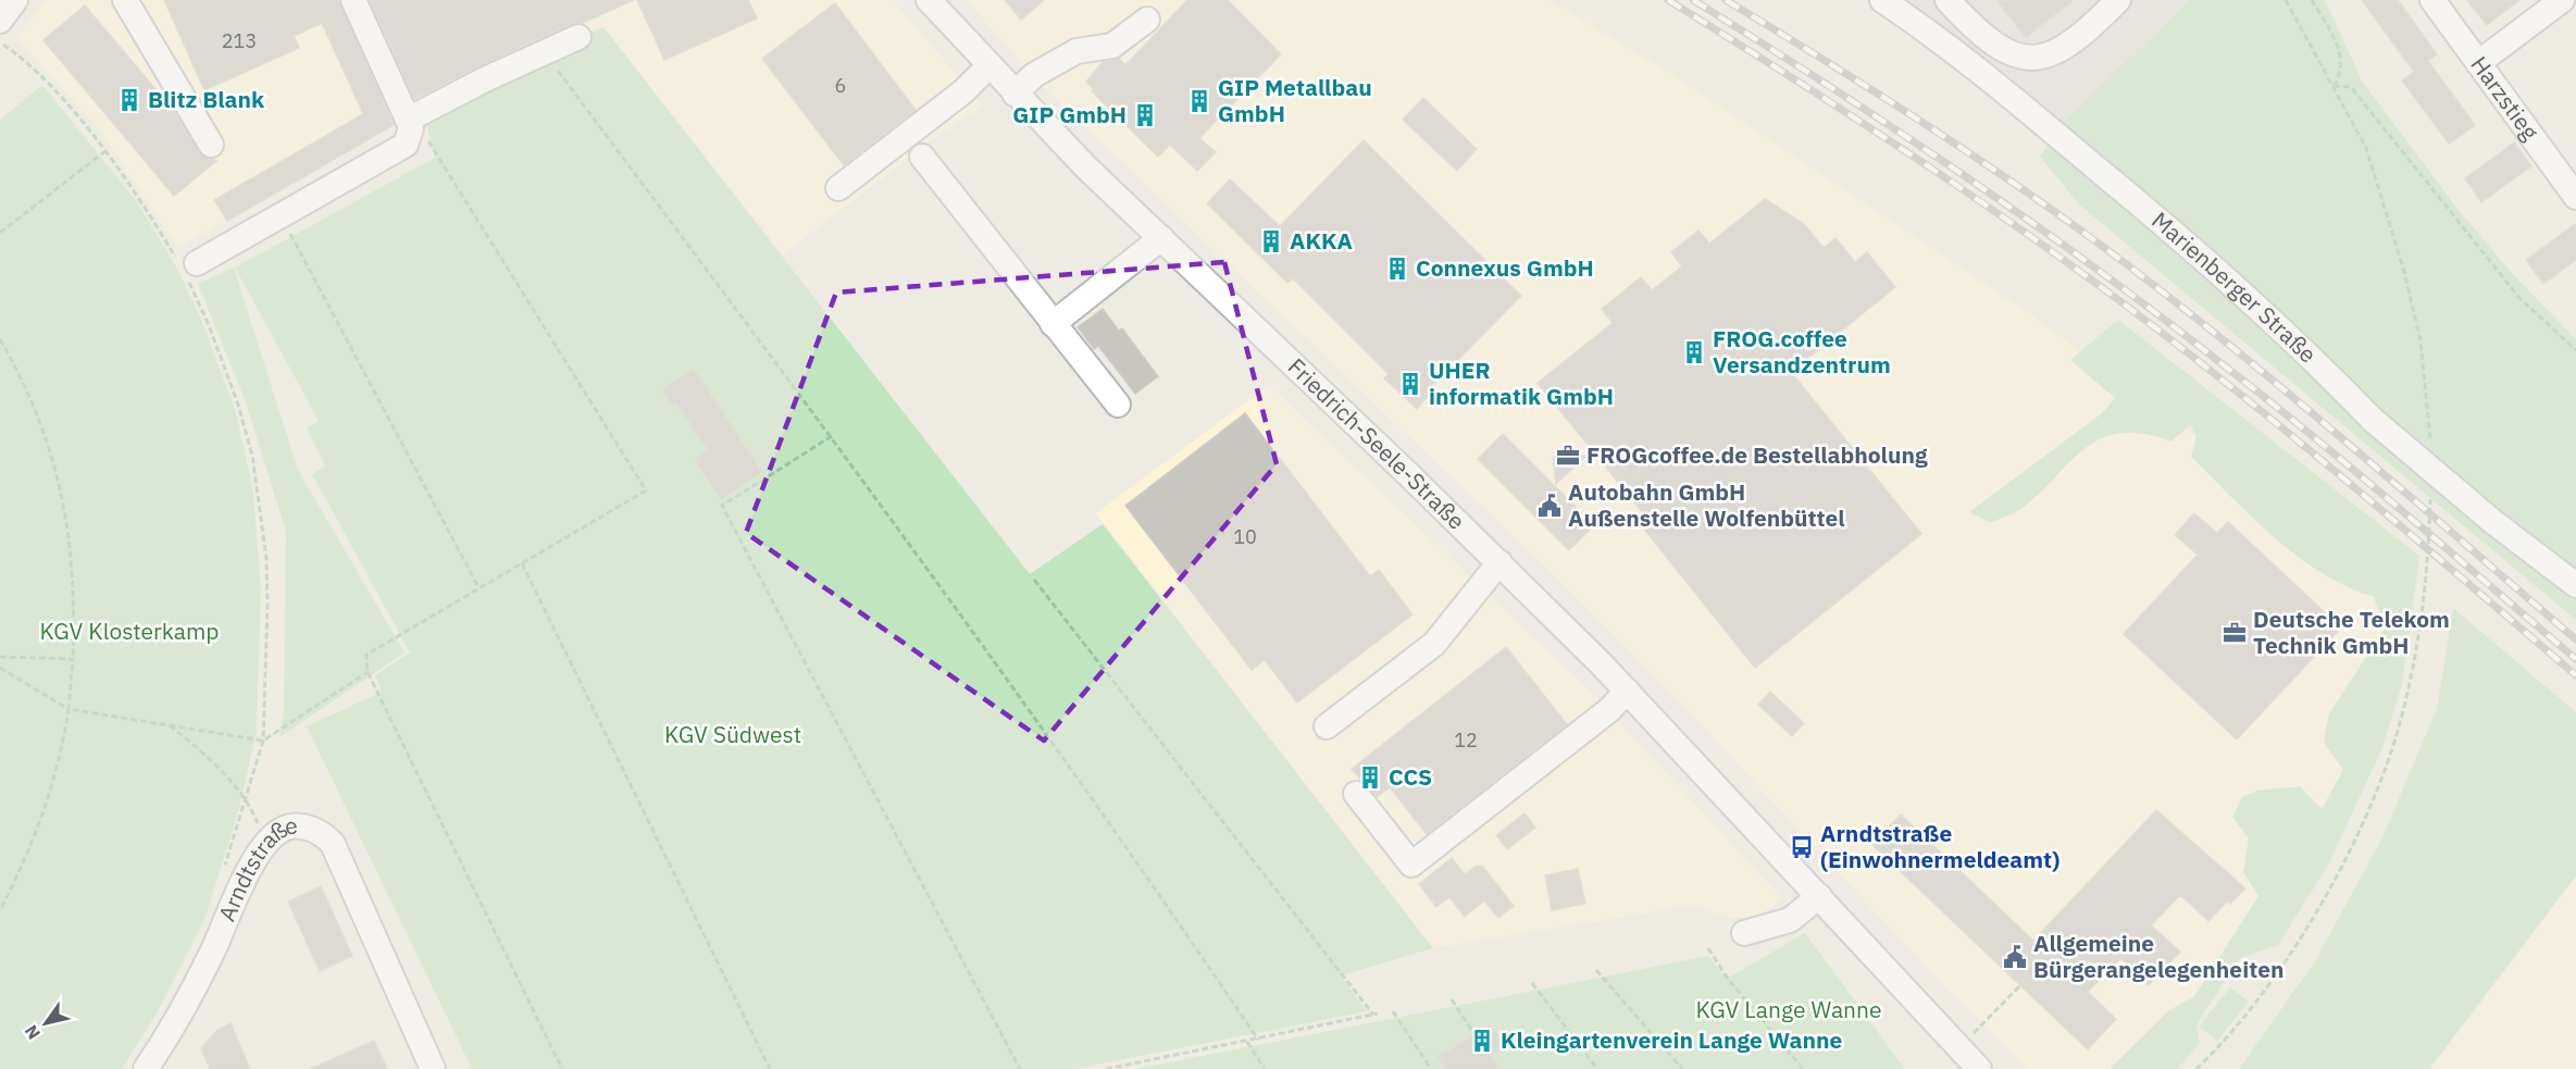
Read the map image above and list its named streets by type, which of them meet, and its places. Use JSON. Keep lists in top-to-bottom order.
{
  "streets": {
    "street": [
      "Harzstieg",
      "Marienberger Straße",
      "Friedrich-Seele-Straße",
      "Arndtstraße"
    ]
  },
  "parks": ["KGV Klosterkamp", "KGV Südwest", "KGV Lange Wanne"],
  "places": {
    "building": [
      "Blitz Blank",
      "GIP Metallbau GmbH",
      "GIP GmbH",
      "AKKA",
      "Connexus GmbH",
      "FROG.coffee Versandzentrum",
      "UHER informatik GmbH",
      "CCS",
      "Kleingartenverein Lange Wanne"
    ],
    "office": ["FROGcoffee.de Bestellabholung", "Deutsche Telekom Technik GmbH"],
    "public building": ["Autobahn GmbH Außenstelle Wolfenbüttel", "Allgemeine Bürgerangelegenheiten"],
    "bus stop": ["Arndtstraße (Einwohnermeldeamt)"]
  },
  "house_numbers": [
    "213",
    "6",
    "10",
    "12"
  ],
  "north": "bottom left"
}
